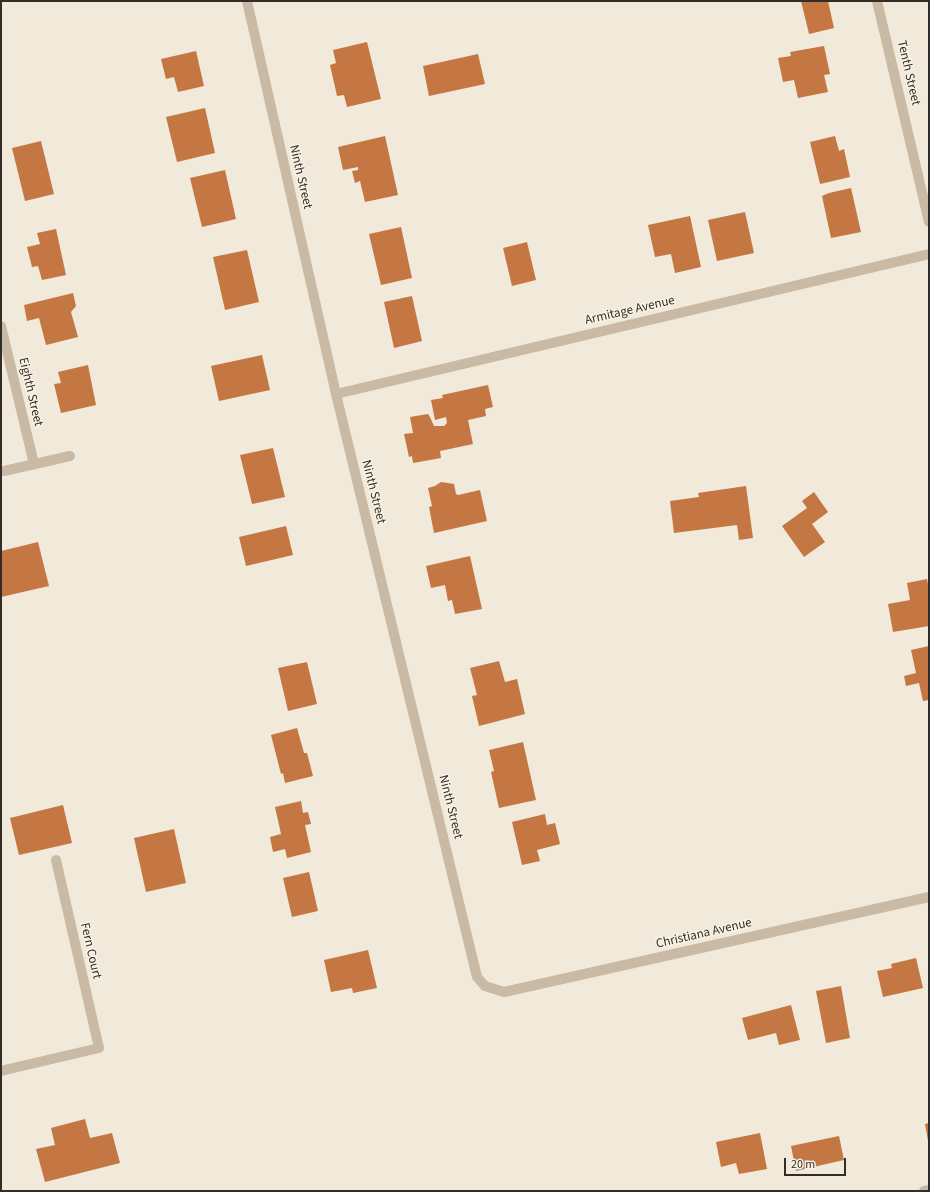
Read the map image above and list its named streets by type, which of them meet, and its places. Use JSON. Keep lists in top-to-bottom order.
{
  "streets": {
    "street": [
      "Tenth Street",
      "Ninth Street",
      "Armitage Avenue",
      "Eighth Street",
      "Christiana Avenue",
      "Fern Court"
    ]
  },
  "crossings": [
    ["Ninth Street", "Armitage Avenue"],
    ["Ninth Street", "Christiana Avenue"]
  ],
  "scale_bar": "20 m"
}
